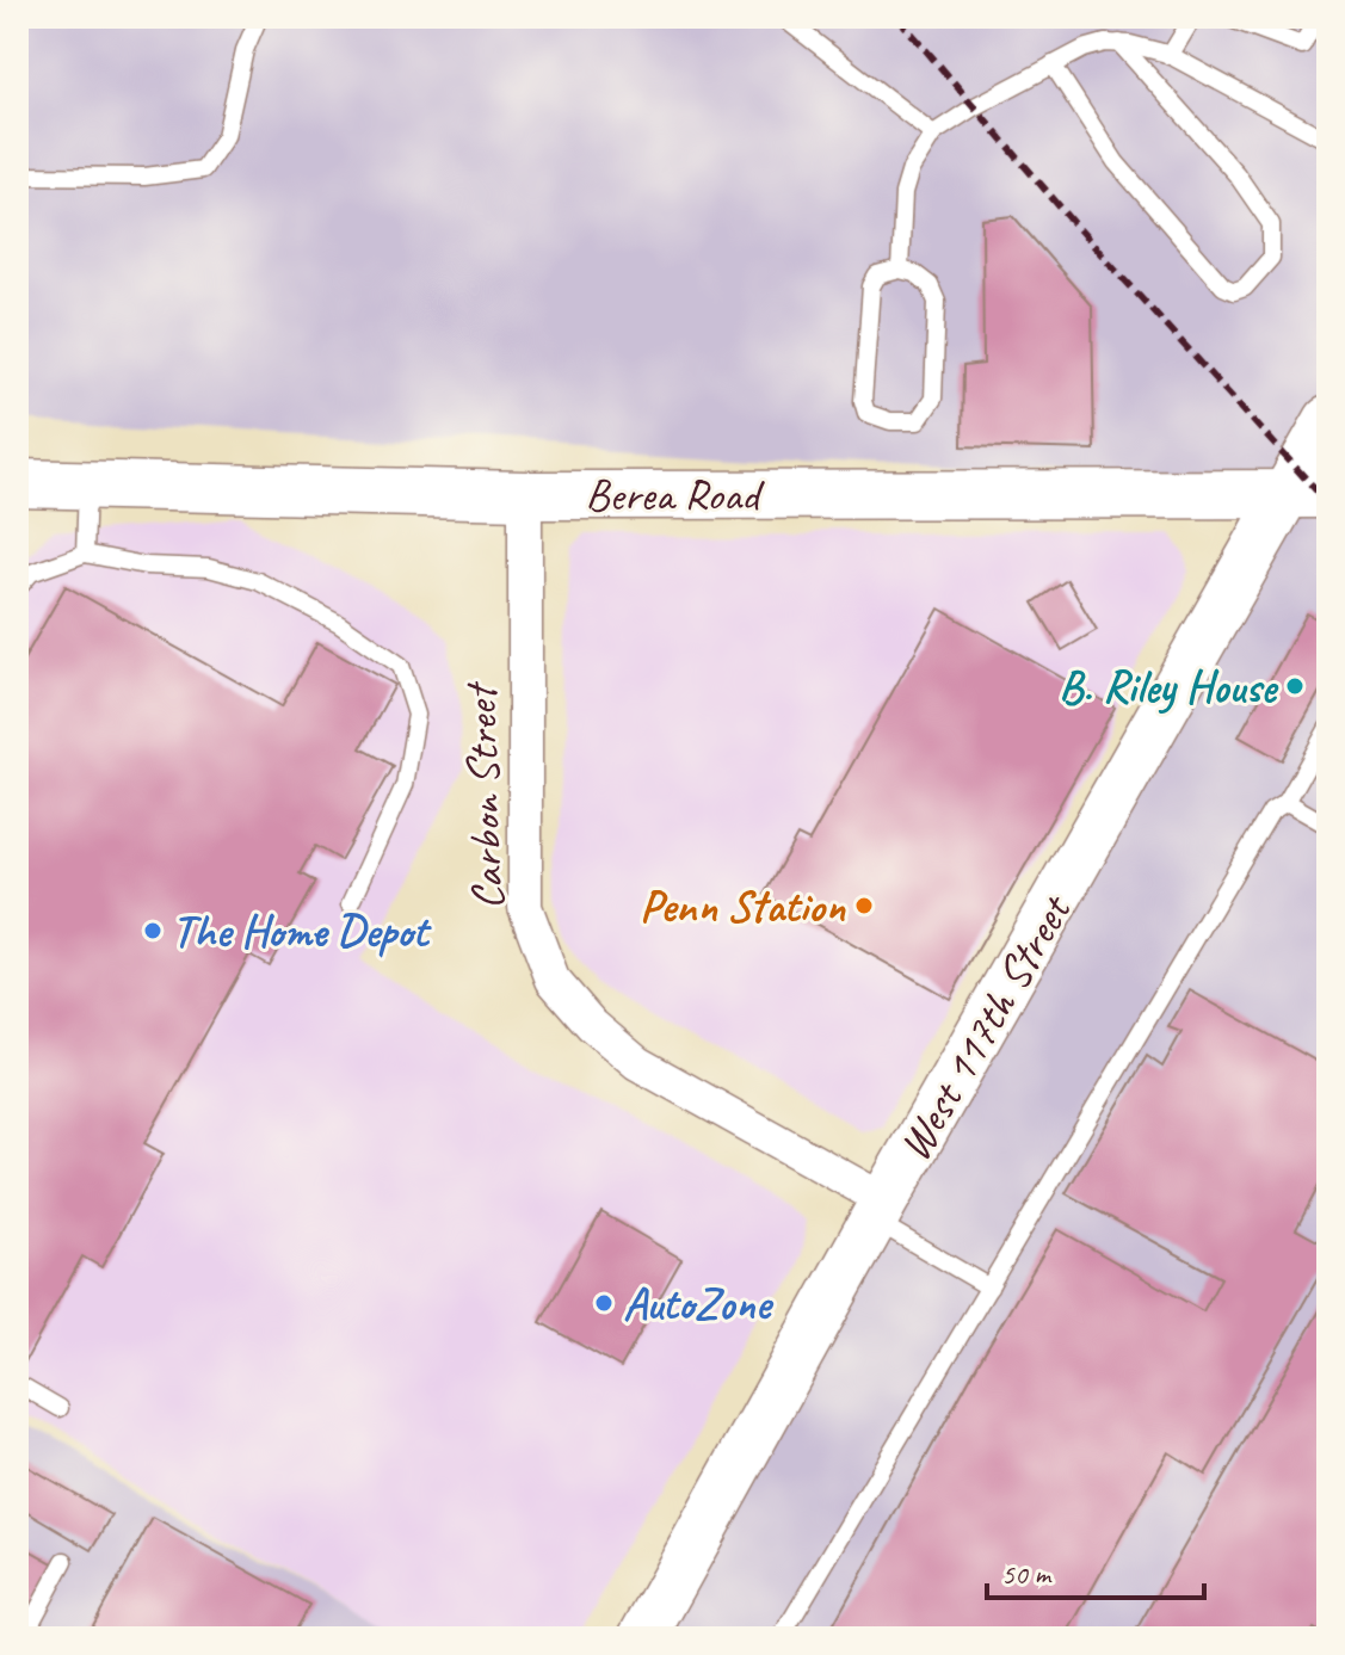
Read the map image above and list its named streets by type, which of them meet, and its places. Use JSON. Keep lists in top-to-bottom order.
{
  "streets": {
    "main road": ["Berea Road", "West 117th Street"],
    "street": ["Carbon Street"]
  },
  "crossings": [
    ["Berea Road", "Carbon Street"],
    ["Berea Road", "West 117th Street"],
    ["Carbon Street", "West 117th Street"]
  ],
  "places": [
    "B. Riley House",
    "Penn Station",
    "The Home Depot",
    "AutoZone"
  ],
  "scale_bar": "50 m"
}
